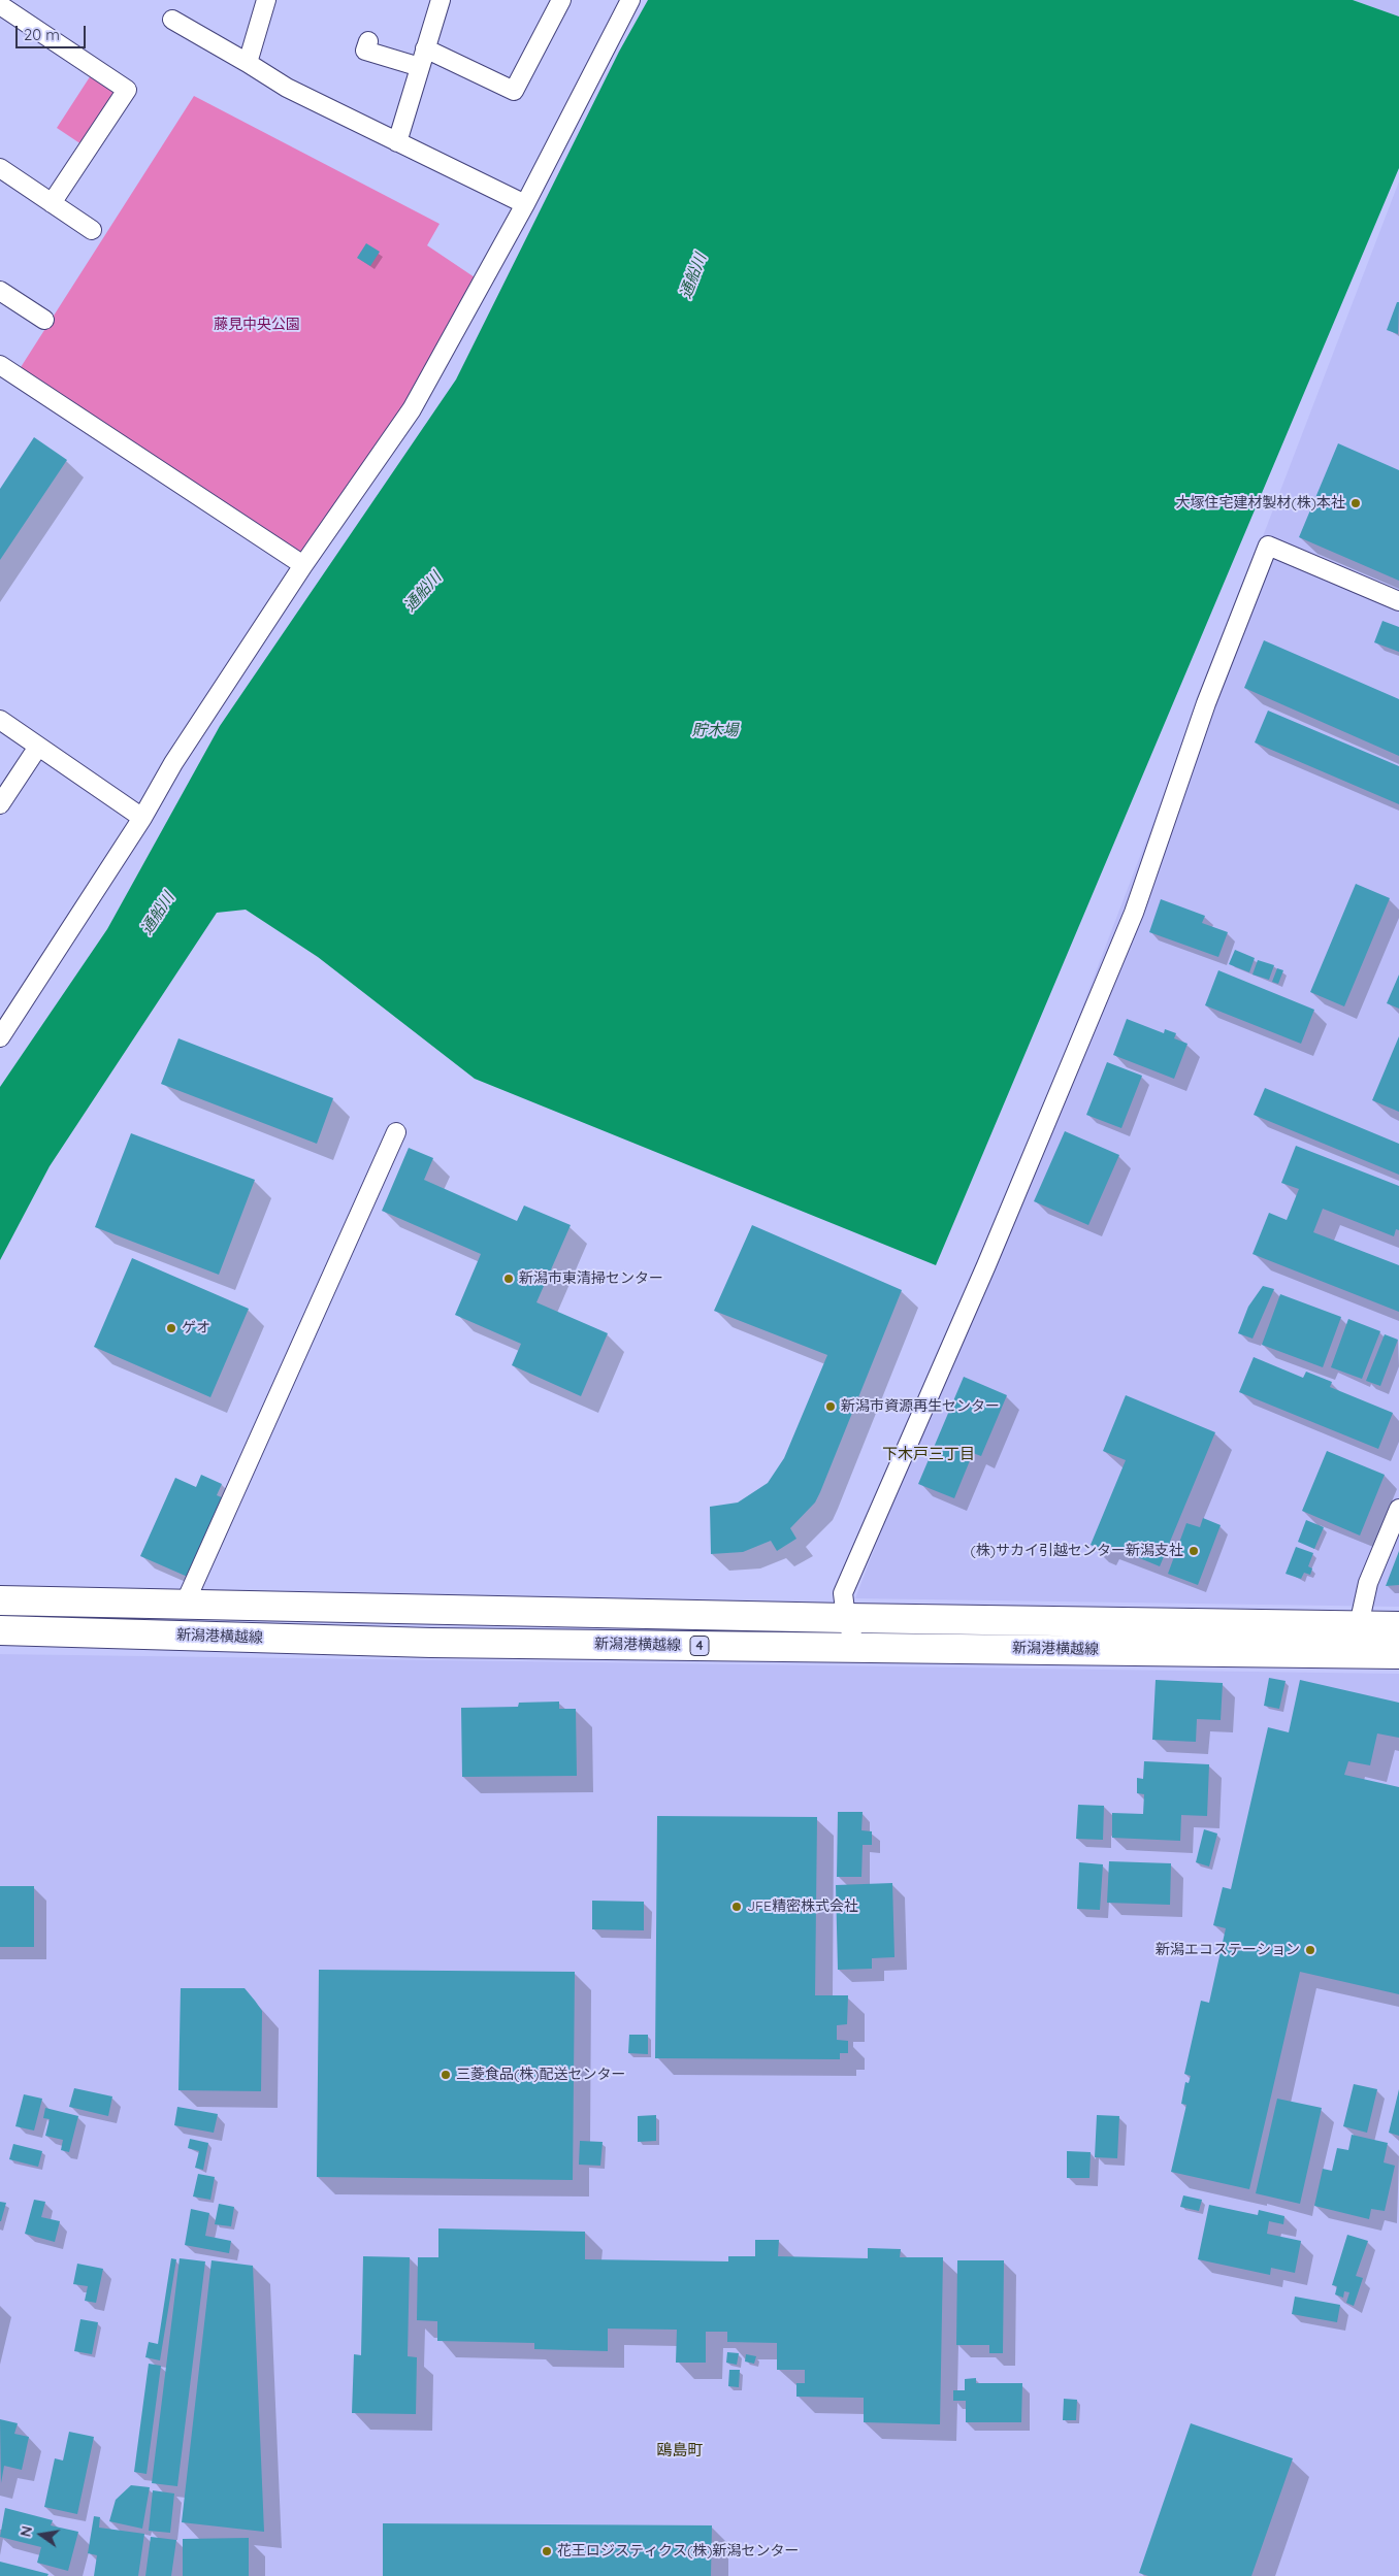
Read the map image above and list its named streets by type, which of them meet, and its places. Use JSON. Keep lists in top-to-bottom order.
{
  "streets": {
    "main road": ["新潟港横越線", "4"]
  },
  "districts": ["下木戸三丁目", "鴎島町"],
  "water": ["通船川", "貯木場"],
  "parks": ["藤見中央公園"],
  "places": [
    "大塚住宅建材製材(株)本社",
    "新潟市東清掃センター",
    "ゲオ",
    "新潟市資源再生センター",
    "(株)サカイ引越センター新潟支社",
    "JFE精密株式会社",
    "新潟エコステーション",
    "三菱食品(株)配送センター",
    "花王ロジスティクス(株)新潟センター"
  ],
  "scale_bar": "20 m",
  "north": "left"
}
